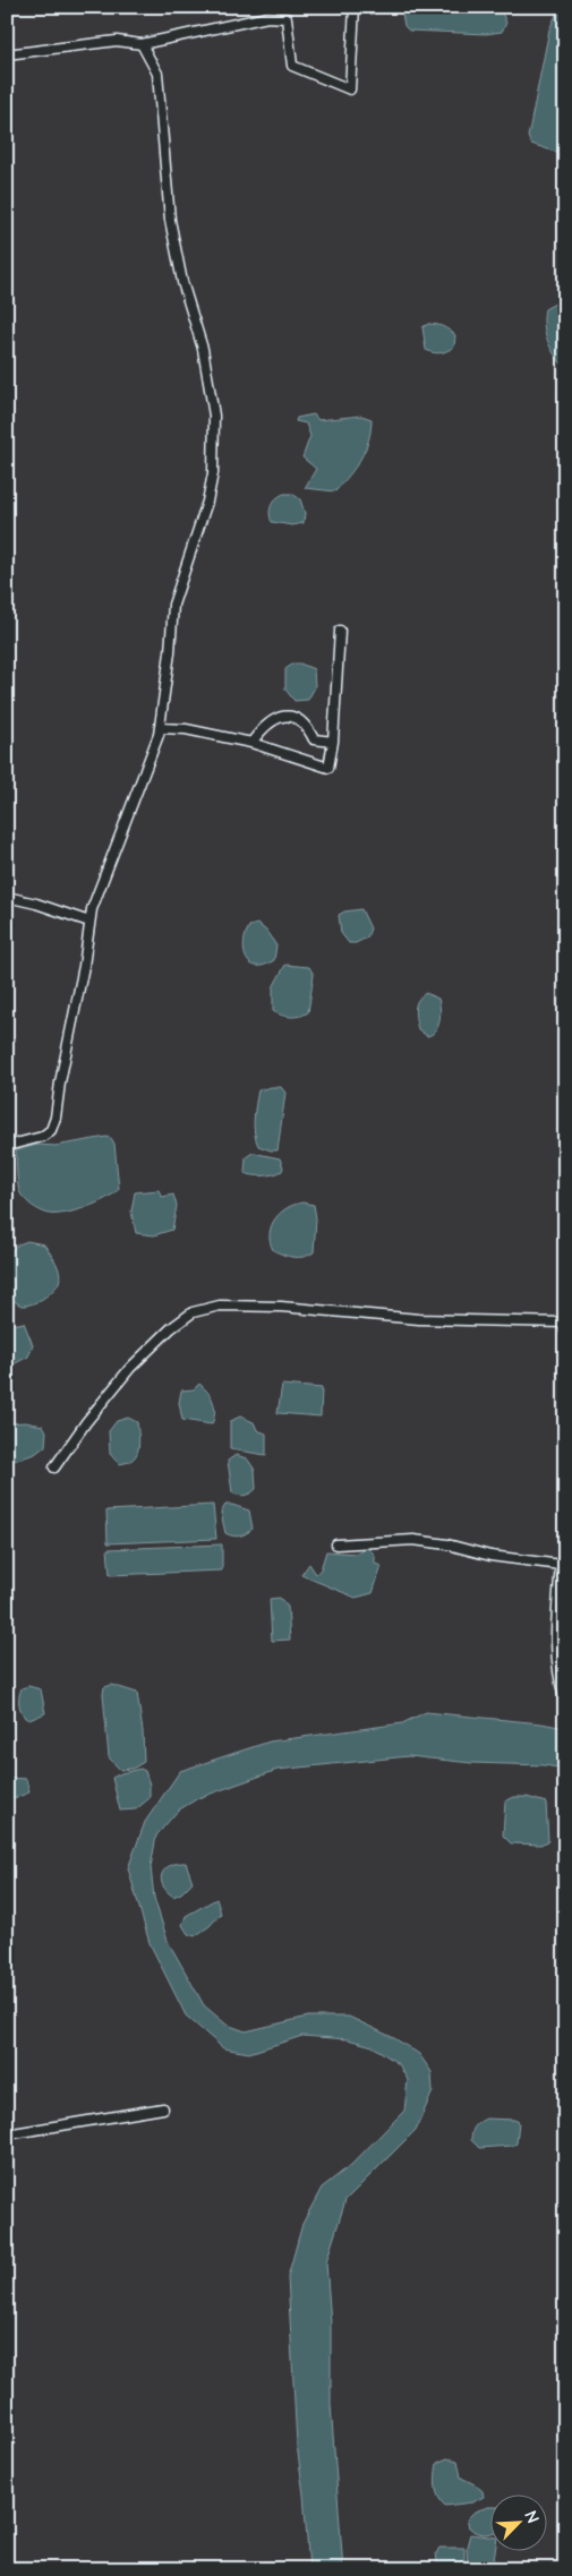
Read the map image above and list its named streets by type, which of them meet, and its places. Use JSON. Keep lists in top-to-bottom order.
{
  "north": "top right"
}
